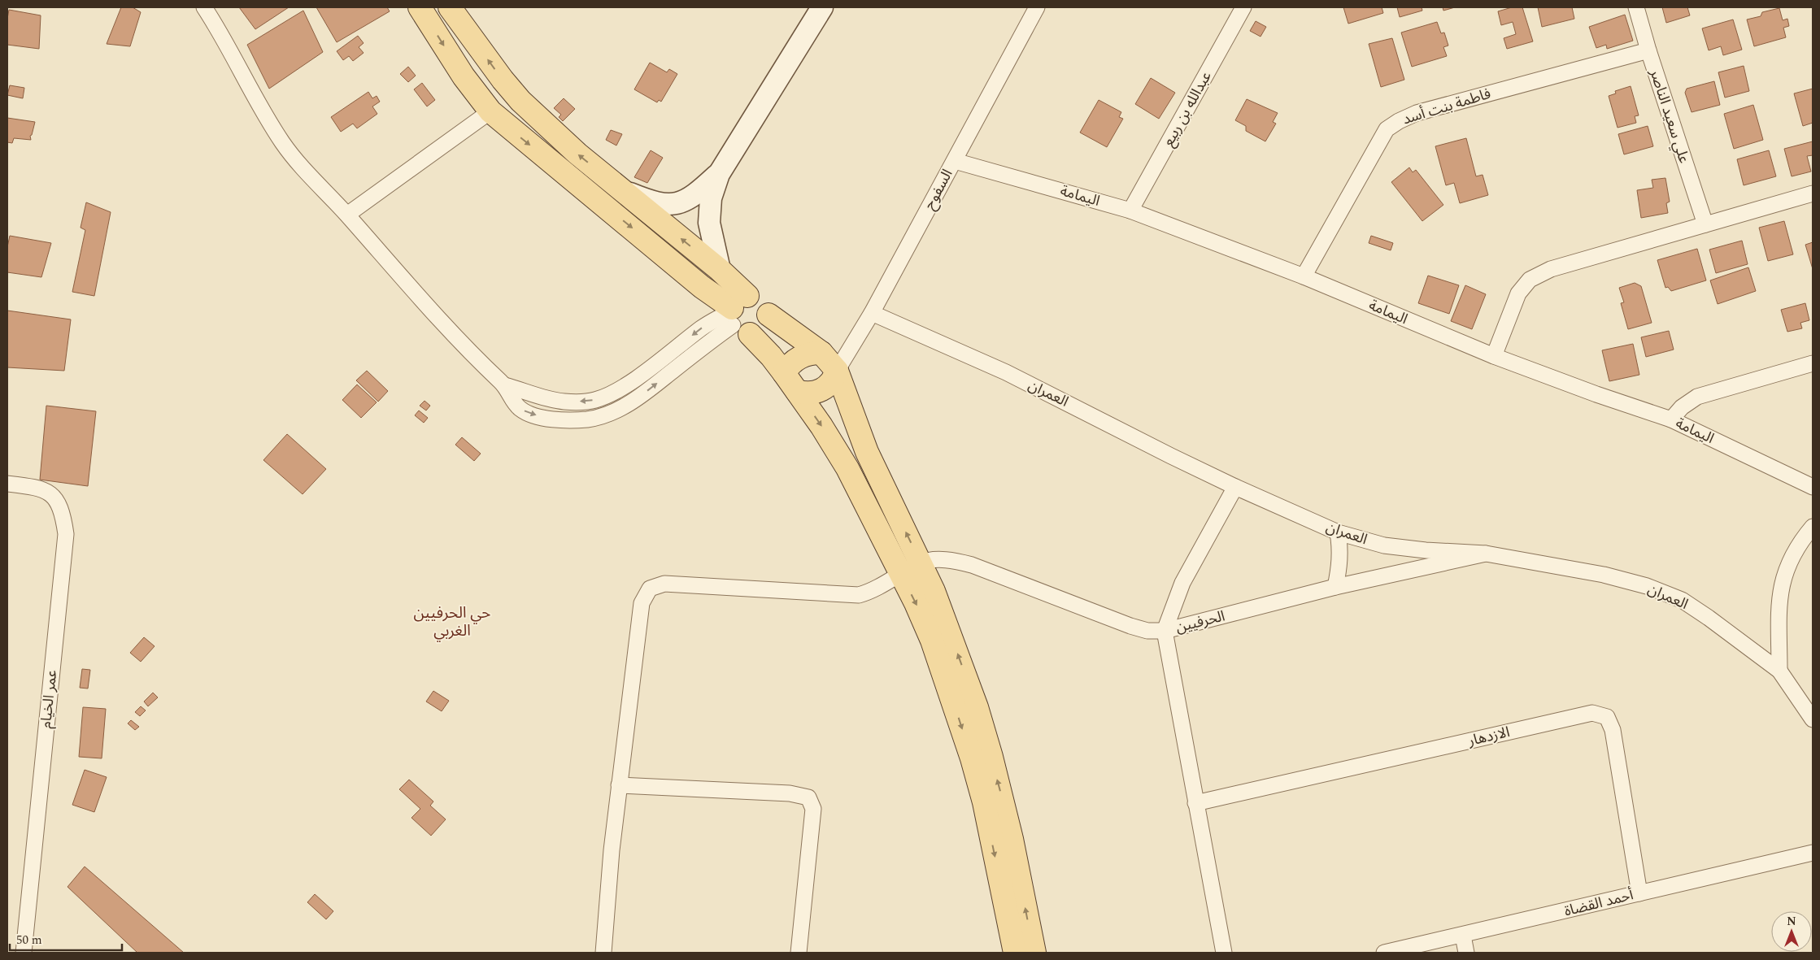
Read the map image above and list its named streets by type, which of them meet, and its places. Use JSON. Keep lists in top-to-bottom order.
{
  "streets": {
    "street": [
      "فاطمة بنت أسد",
      "عبدالله بن ربيع",
      "علي سعيد الناصر",
      "السفوح",
      "اليمامة",
      "العمران",
      "الحرفيين",
      "عمر الخيام",
      "الازدهار",
      "أحمد القضاة"
    ]
  },
  "crossings": [
    ["فاطمة بنت أسد", "علي سعيد الناصر"],
    ["فاطمة بنت أسد", "اليمامة"],
    ["عبدالله بن ربيع", "اليمامة"],
    ["السفوح", "اليمامة"],
    ["السفوح", "العمران"],
    ["العمران", "الحرفيين"],
    ["الازدهار", "أحمد القضاة"]
  ],
  "districts": ["حي الحرفيين الغربي"],
  "scale_bar": "50 m",
  "north": "top"
}
